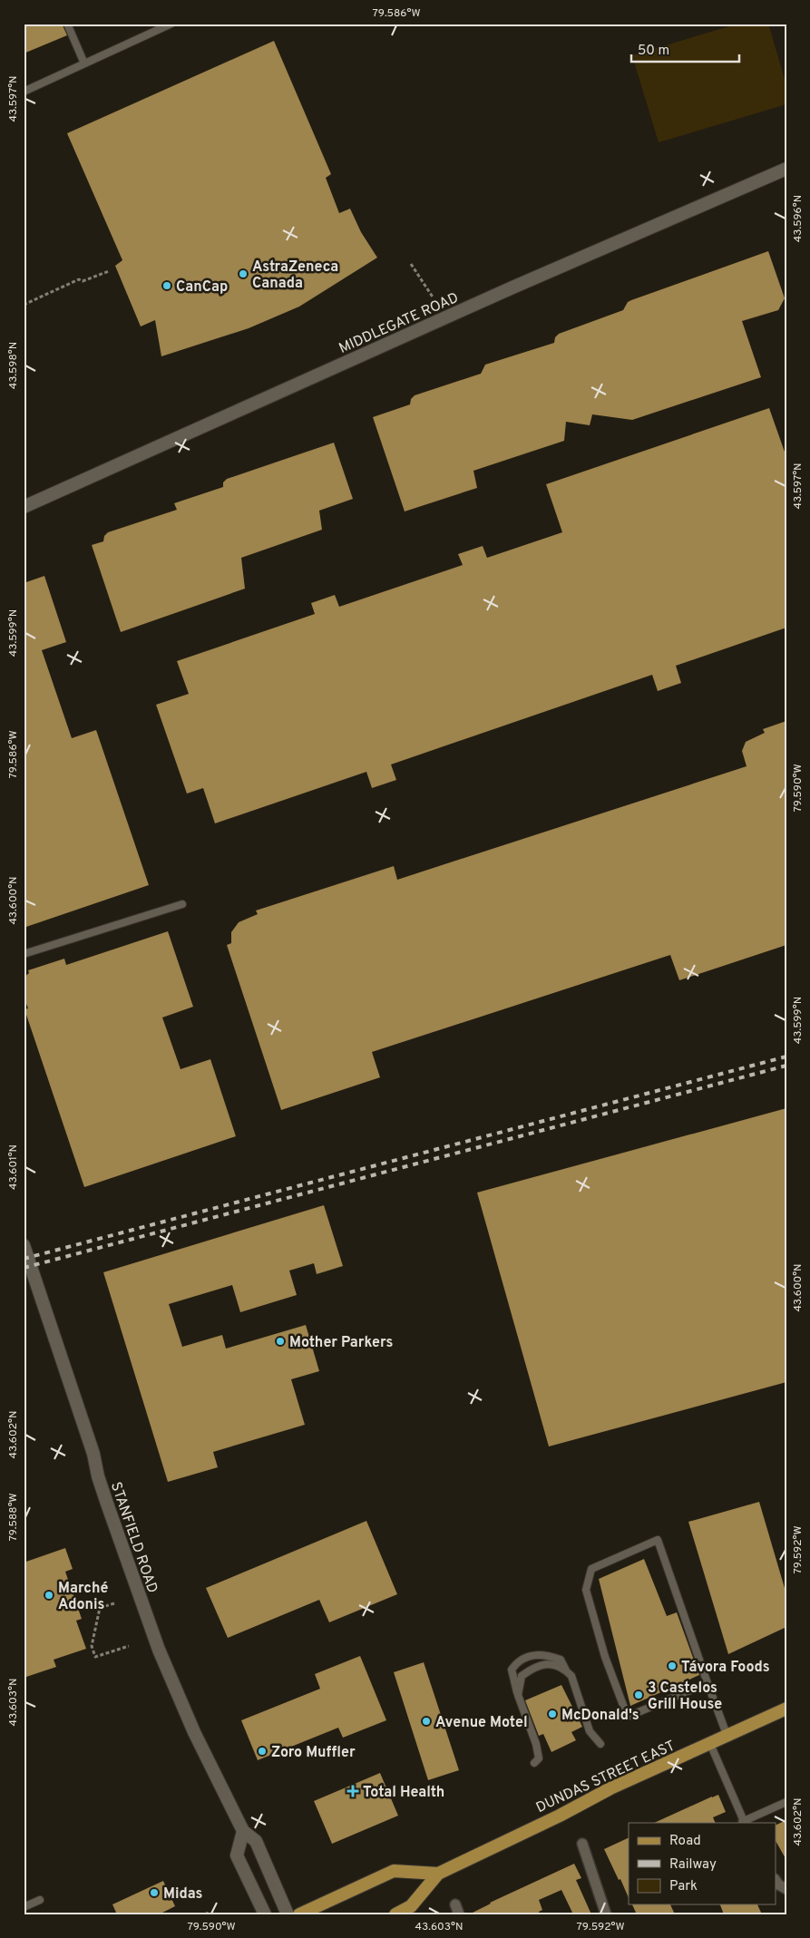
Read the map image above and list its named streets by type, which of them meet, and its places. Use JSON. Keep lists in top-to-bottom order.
{
  "streets": {
    "main road": ["DUNDAS STREET EAST"],
    "street": ["MIDDLEGATE ROAD", "STANFIELD ROAD"]
  },
  "places": {
    "other": [
      "AstraZeneca Canada",
      "CanCap",
      "Mother Parkers",
      "Marché Adonis",
      "Távora Foods",
      "3 Castelos Grill House",
      "McDonald's",
      "Avenue Motel",
      "Zoro Muffler",
      "Midas"
    ],
    "health": ["Total Health"]
  },
  "legend": ["Road", "Railway", "Park"],
  "scale_bar": "50 m",
  "coordinates": [
    "79.586°W",
    "43.597°N",
    "43.596°N",
    "43.598°N",
    "43.599°N",
    "79.590°W",
    "43.600°N",
    "43.601°N",
    "43.602°N",
    "79.588°W",
    "79.592°W",
    "43.603°N"
  ]
}
